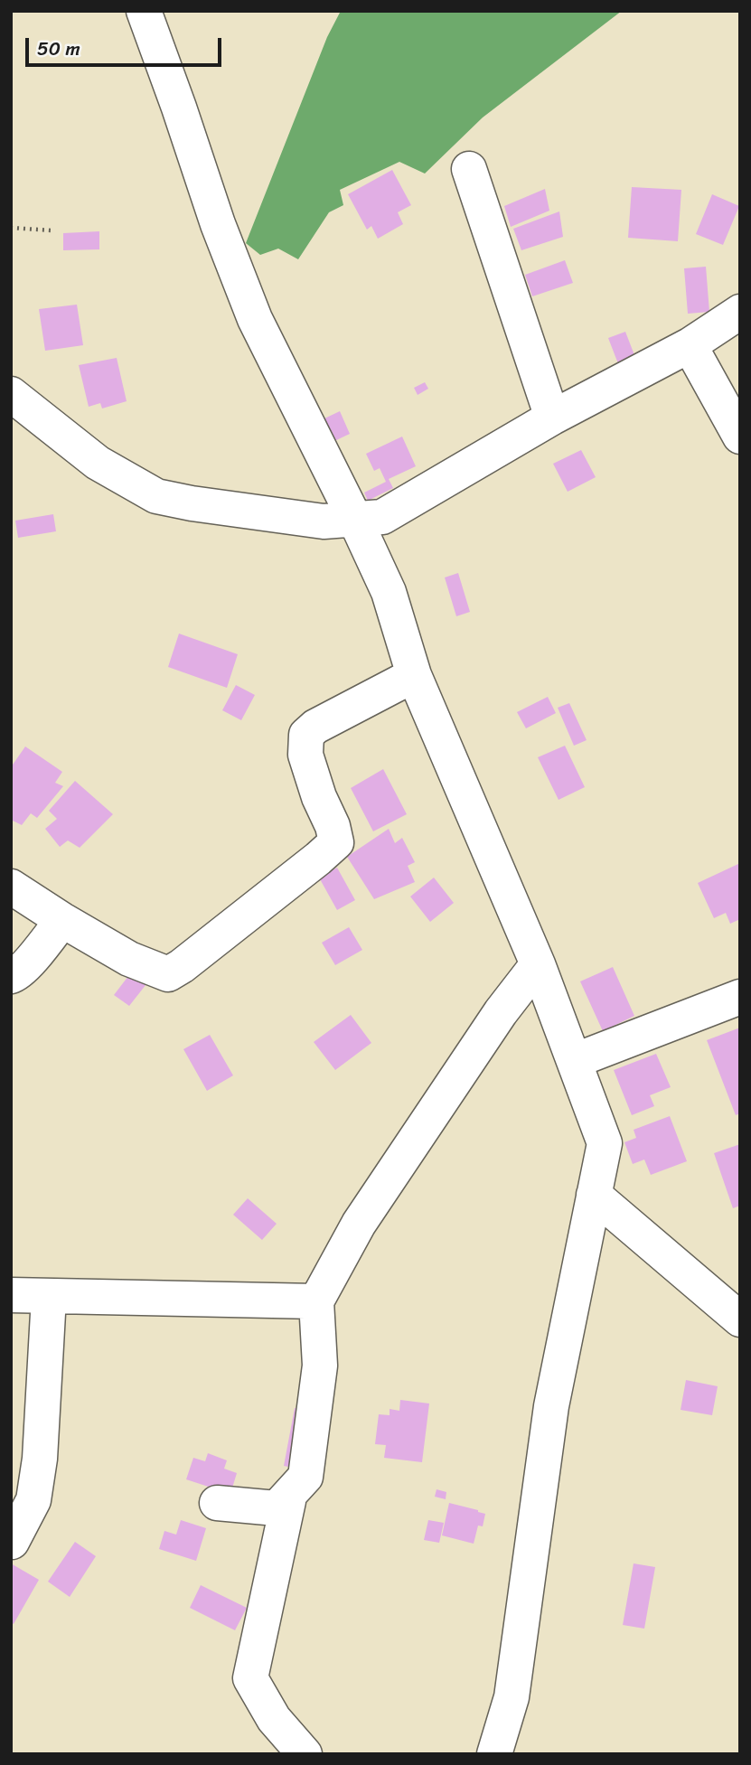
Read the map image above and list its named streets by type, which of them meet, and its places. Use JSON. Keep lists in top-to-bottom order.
{
  "scale_bar": "50 m"
}
